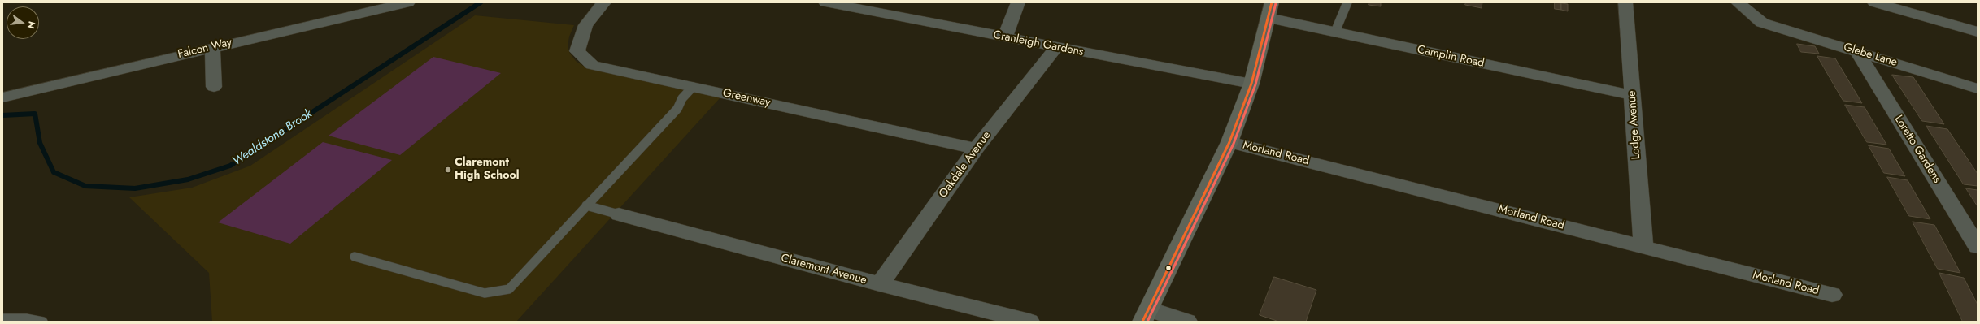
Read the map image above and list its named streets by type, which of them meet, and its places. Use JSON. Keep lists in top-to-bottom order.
{
  "streets": {
    "street": [
      "Cranleigh Gardens",
      "Falcon Way",
      "Glebe Lane",
      "Camplin Road",
      "Greenway",
      "Lodge Avenue",
      "Loretto Gardens",
      "Morland Road",
      "Oakdale Avenue",
      "Claremont Avenue"
    ]
  },
  "crossings": [
    ["Cranleigh Gardens", "Oakdale Avenue"],
    ["Glebe Lane", "Loretto Gardens"],
    ["Camplin Road", "Lodge Avenue"],
    ["Greenway", "Oakdale Avenue"],
    ["Lodge Avenue", "Morland Road"],
    ["Oakdale Avenue", "Claremont Avenue"]
  ],
  "water": ["Wealdstone Brook"],
  "places": ["Claremont High School"],
  "north": "right"
}
